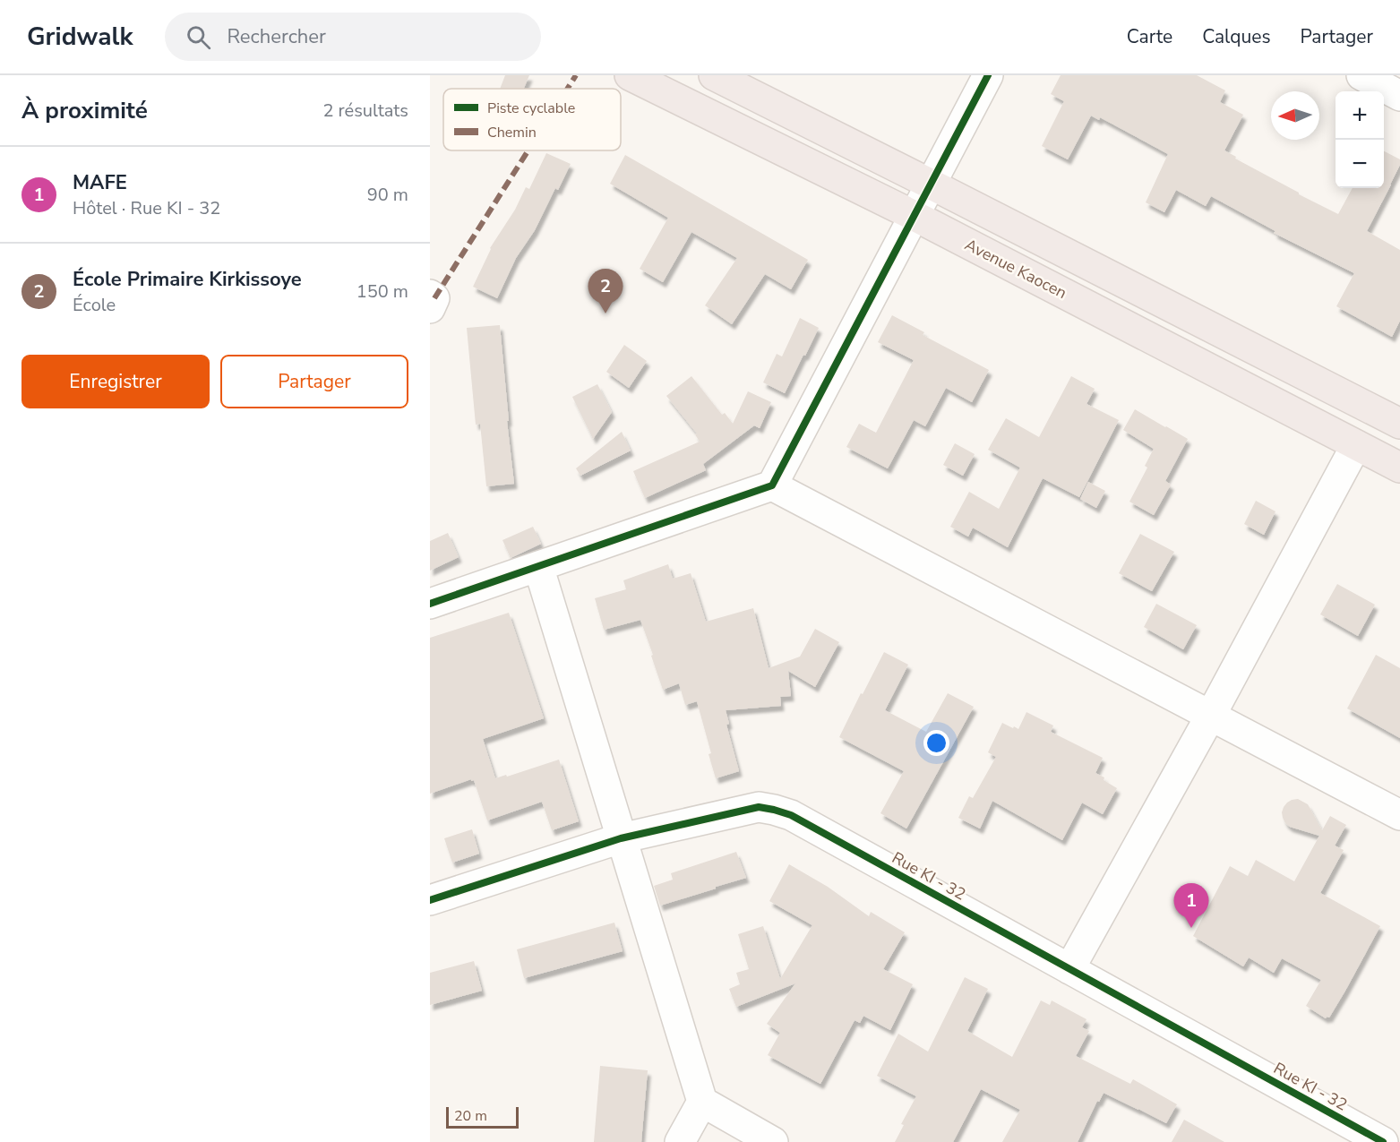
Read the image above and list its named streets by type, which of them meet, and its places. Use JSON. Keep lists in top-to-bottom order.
{
  "streets": {
    "highway": ["Avenue Kaocen"],
    "street": ["Rue KI - 32"]
  },
  "legend": ["Piste cyclable", "Chemin"],
  "scale_bar": "20 m",
  "north": "left",
  "page": {
    "header": "Gridwalk",
    "search": "Rechercher",
    "nav": ["Carte", "Calques", "Partager"],
    "heading": ["À proximité", "2 résultats"],
    "map_buttons": ["+", "−"],
    "list": [
      {
        "mark": "1",
        "name": "MAFE",
        "note": "Hôtel · Rue KI - 32",
        "value": "90 m"
      },
      {
        "mark": "2",
        "name": "École Primaire Kirkissoye",
        "note": "École",
        "value": "150 m"
      }
    ],
    "pins": ["2", "1"],
    "buttons": ["Enregistrer", "Partager"],
    "scale": "20 m"
  }
}
